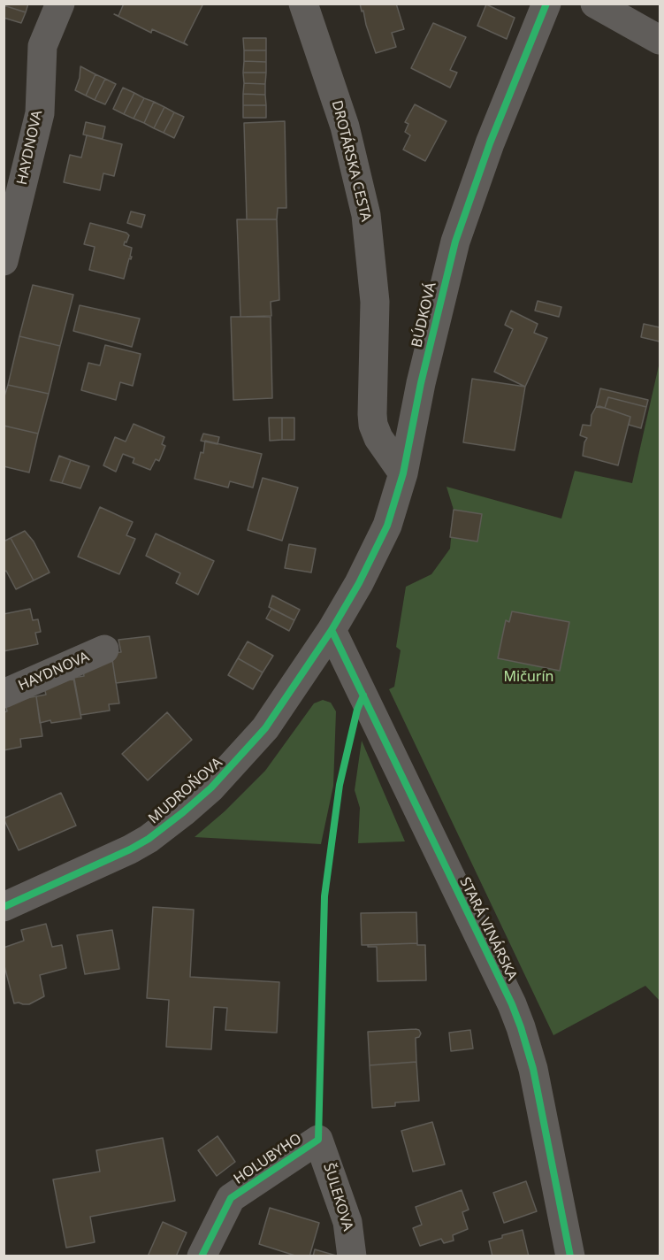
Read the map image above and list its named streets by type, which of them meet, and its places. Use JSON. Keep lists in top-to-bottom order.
{
  "streets": {
    "street": [
      "HAYDNOVA",
      "DROTÁRSKA CESTA",
      "BÚDKOVÁ",
      "MUDROŇOVA",
      "STARÁ VINÁRSKA",
      "HOLUBYHO",
      "ŠULEKOVA"
    ]
  },
  "crossings": [
    ["DROTÁRSKA CESTA", "BÚDKOVÁ"],
    ["BÚDKOVÁ", "MUDROŇOVA"],
    ["BÚDKOVÁ", "STARÁ VINÁRSKA"],
    ["MUDROŇOVA", "STARÁ VINÁRSKA"],
    ["HOLUBYHO", "ŠULEKOVA"]
  ],
  "parks": ["Mičurín"]
}
